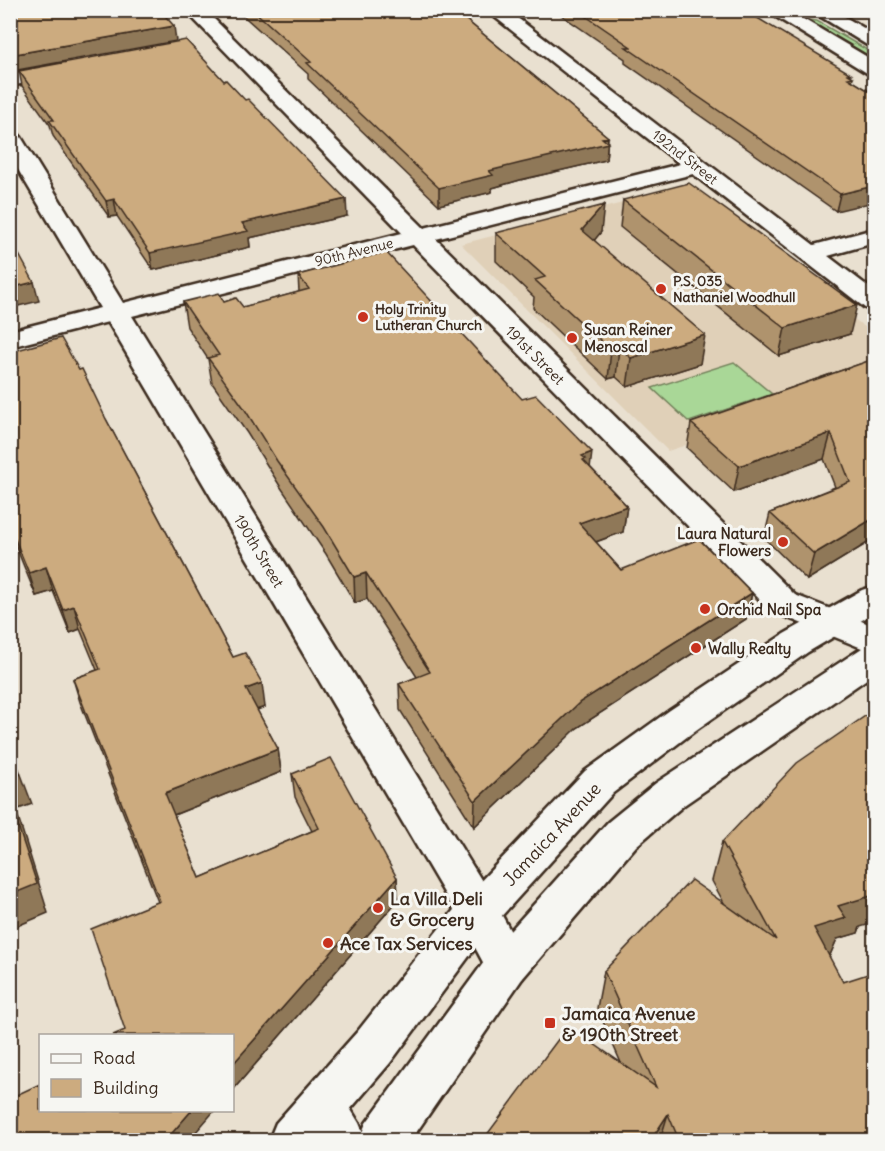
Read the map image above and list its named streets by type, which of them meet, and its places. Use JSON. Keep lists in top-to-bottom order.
{
  "streets": {
    "street": [
      "192nd Street",
      "90th Avenue",
      "191st Street",
      "190th Street",
      "Jamaica Avenue"
    ]
  },
  "crossings": [
    ["192nd Street", "90th Avenue"],
    ["90th Avenue", "191st Street"],
    ["90th Avenue", "190th Street"],
    ["191st Street", "Jamaica Avenue"],
    ["190th Street", "Jamaica Avenue"]
  ],
  "places": {
    "other": [
      "P.S. 035 Nathaniel Woodhull",
      "Holy Trinity Lutheran Church",
      "Susan Reiner Menoscal",
      "Laura Natural Flowers",
      "Orchid Nail Spa",
      "Wally Realty",
      "La Villa Deli & Grocery",
      "Ace Tax Services"
    ],
    "transit": ["Jamaica Avenue & 190th Street"]
  },
  "legend": ["Road", "Building"]
}
